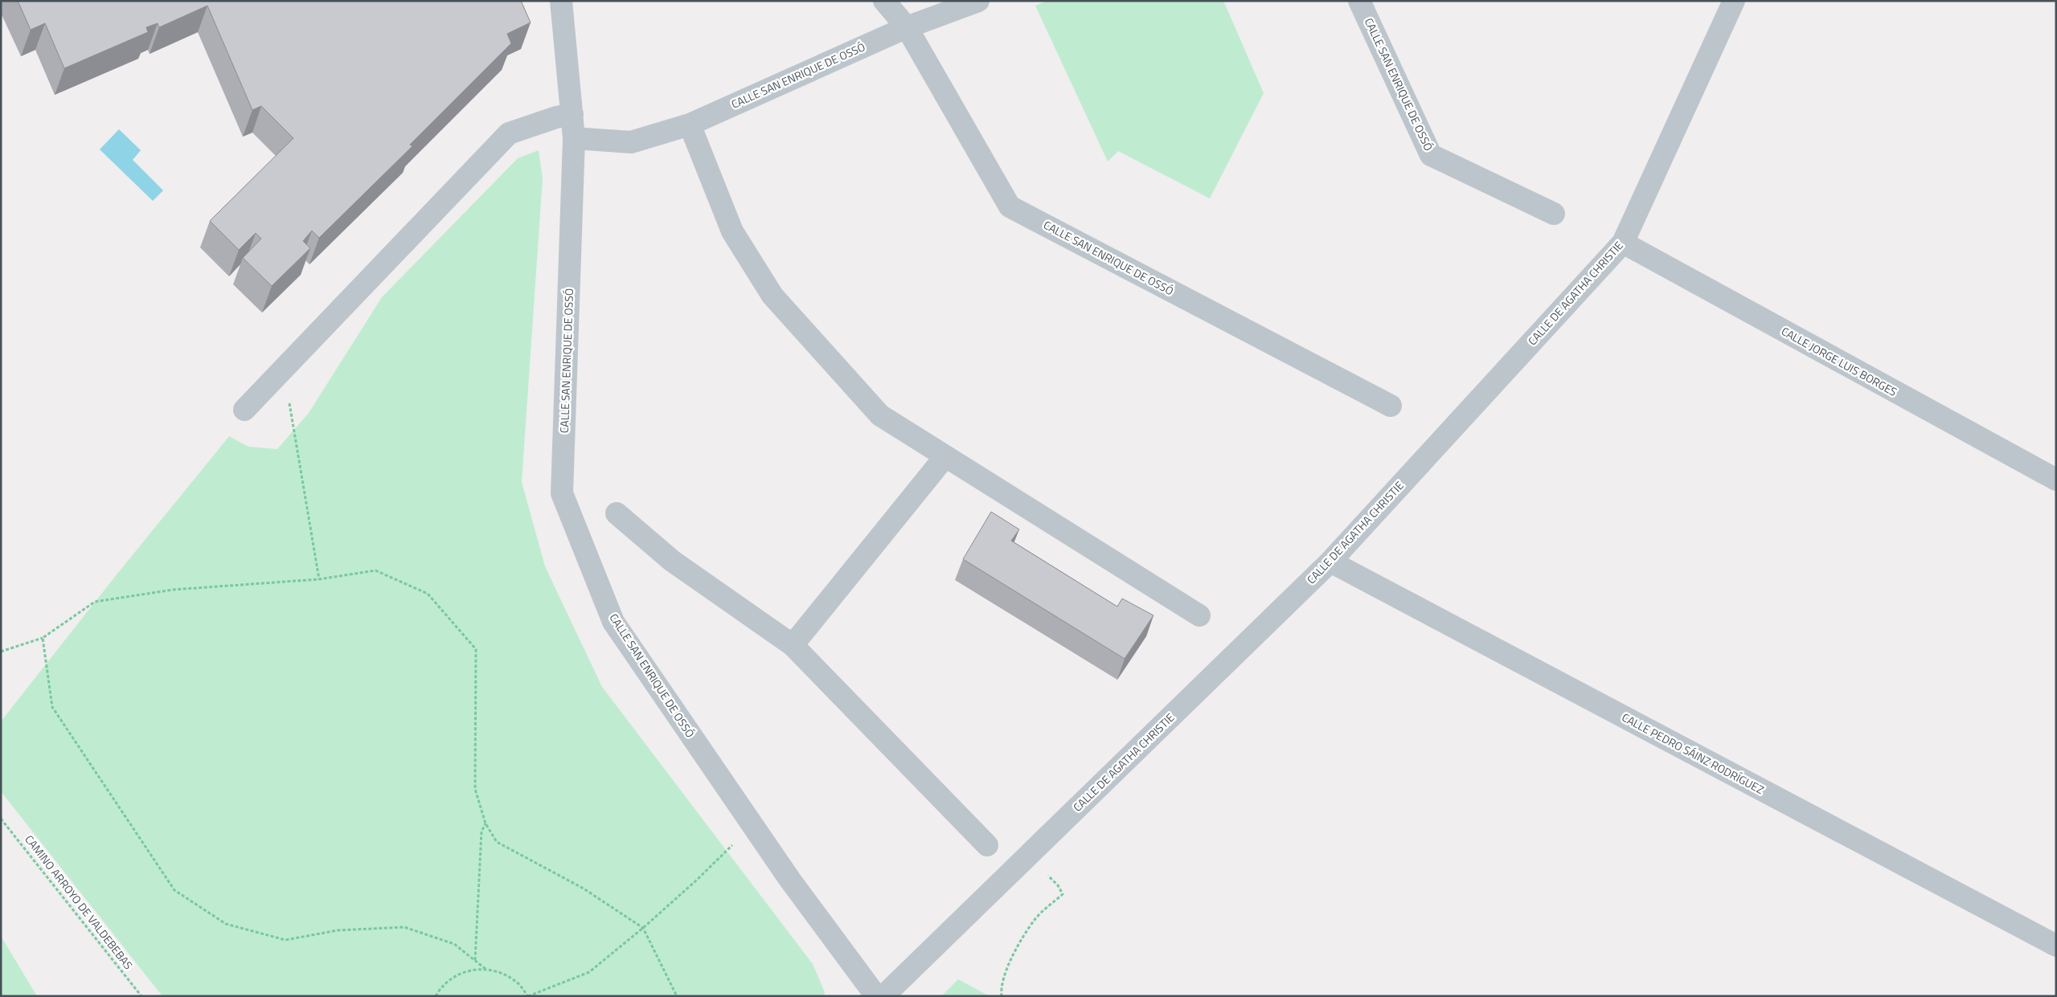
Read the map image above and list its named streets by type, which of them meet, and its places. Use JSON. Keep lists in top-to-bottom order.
{
  "streets": {
    "street": [
      "CALLE SAN ENRIQUE DE OSSÓ",
      "CALLE DE AGATHA CHRISTIE",
      "CALLE JORGE LUIS BORGES",
      "CALLE PEDRO SÁINZ RODRÍGUEZ"
    ],
    "path": ["CAMINO ARROYO DE VALDEBEBAS"]
  },
  "crossings": [
    ["CALLE DE AGATHA CHRISTIE", "CALLE JORGE LUIS BORGES"],
    ["CALLE DE AGATHA CHRISTIE", "CALLE PEDRO SÁINZ RODRÍGUEZ"]
  ]
}
